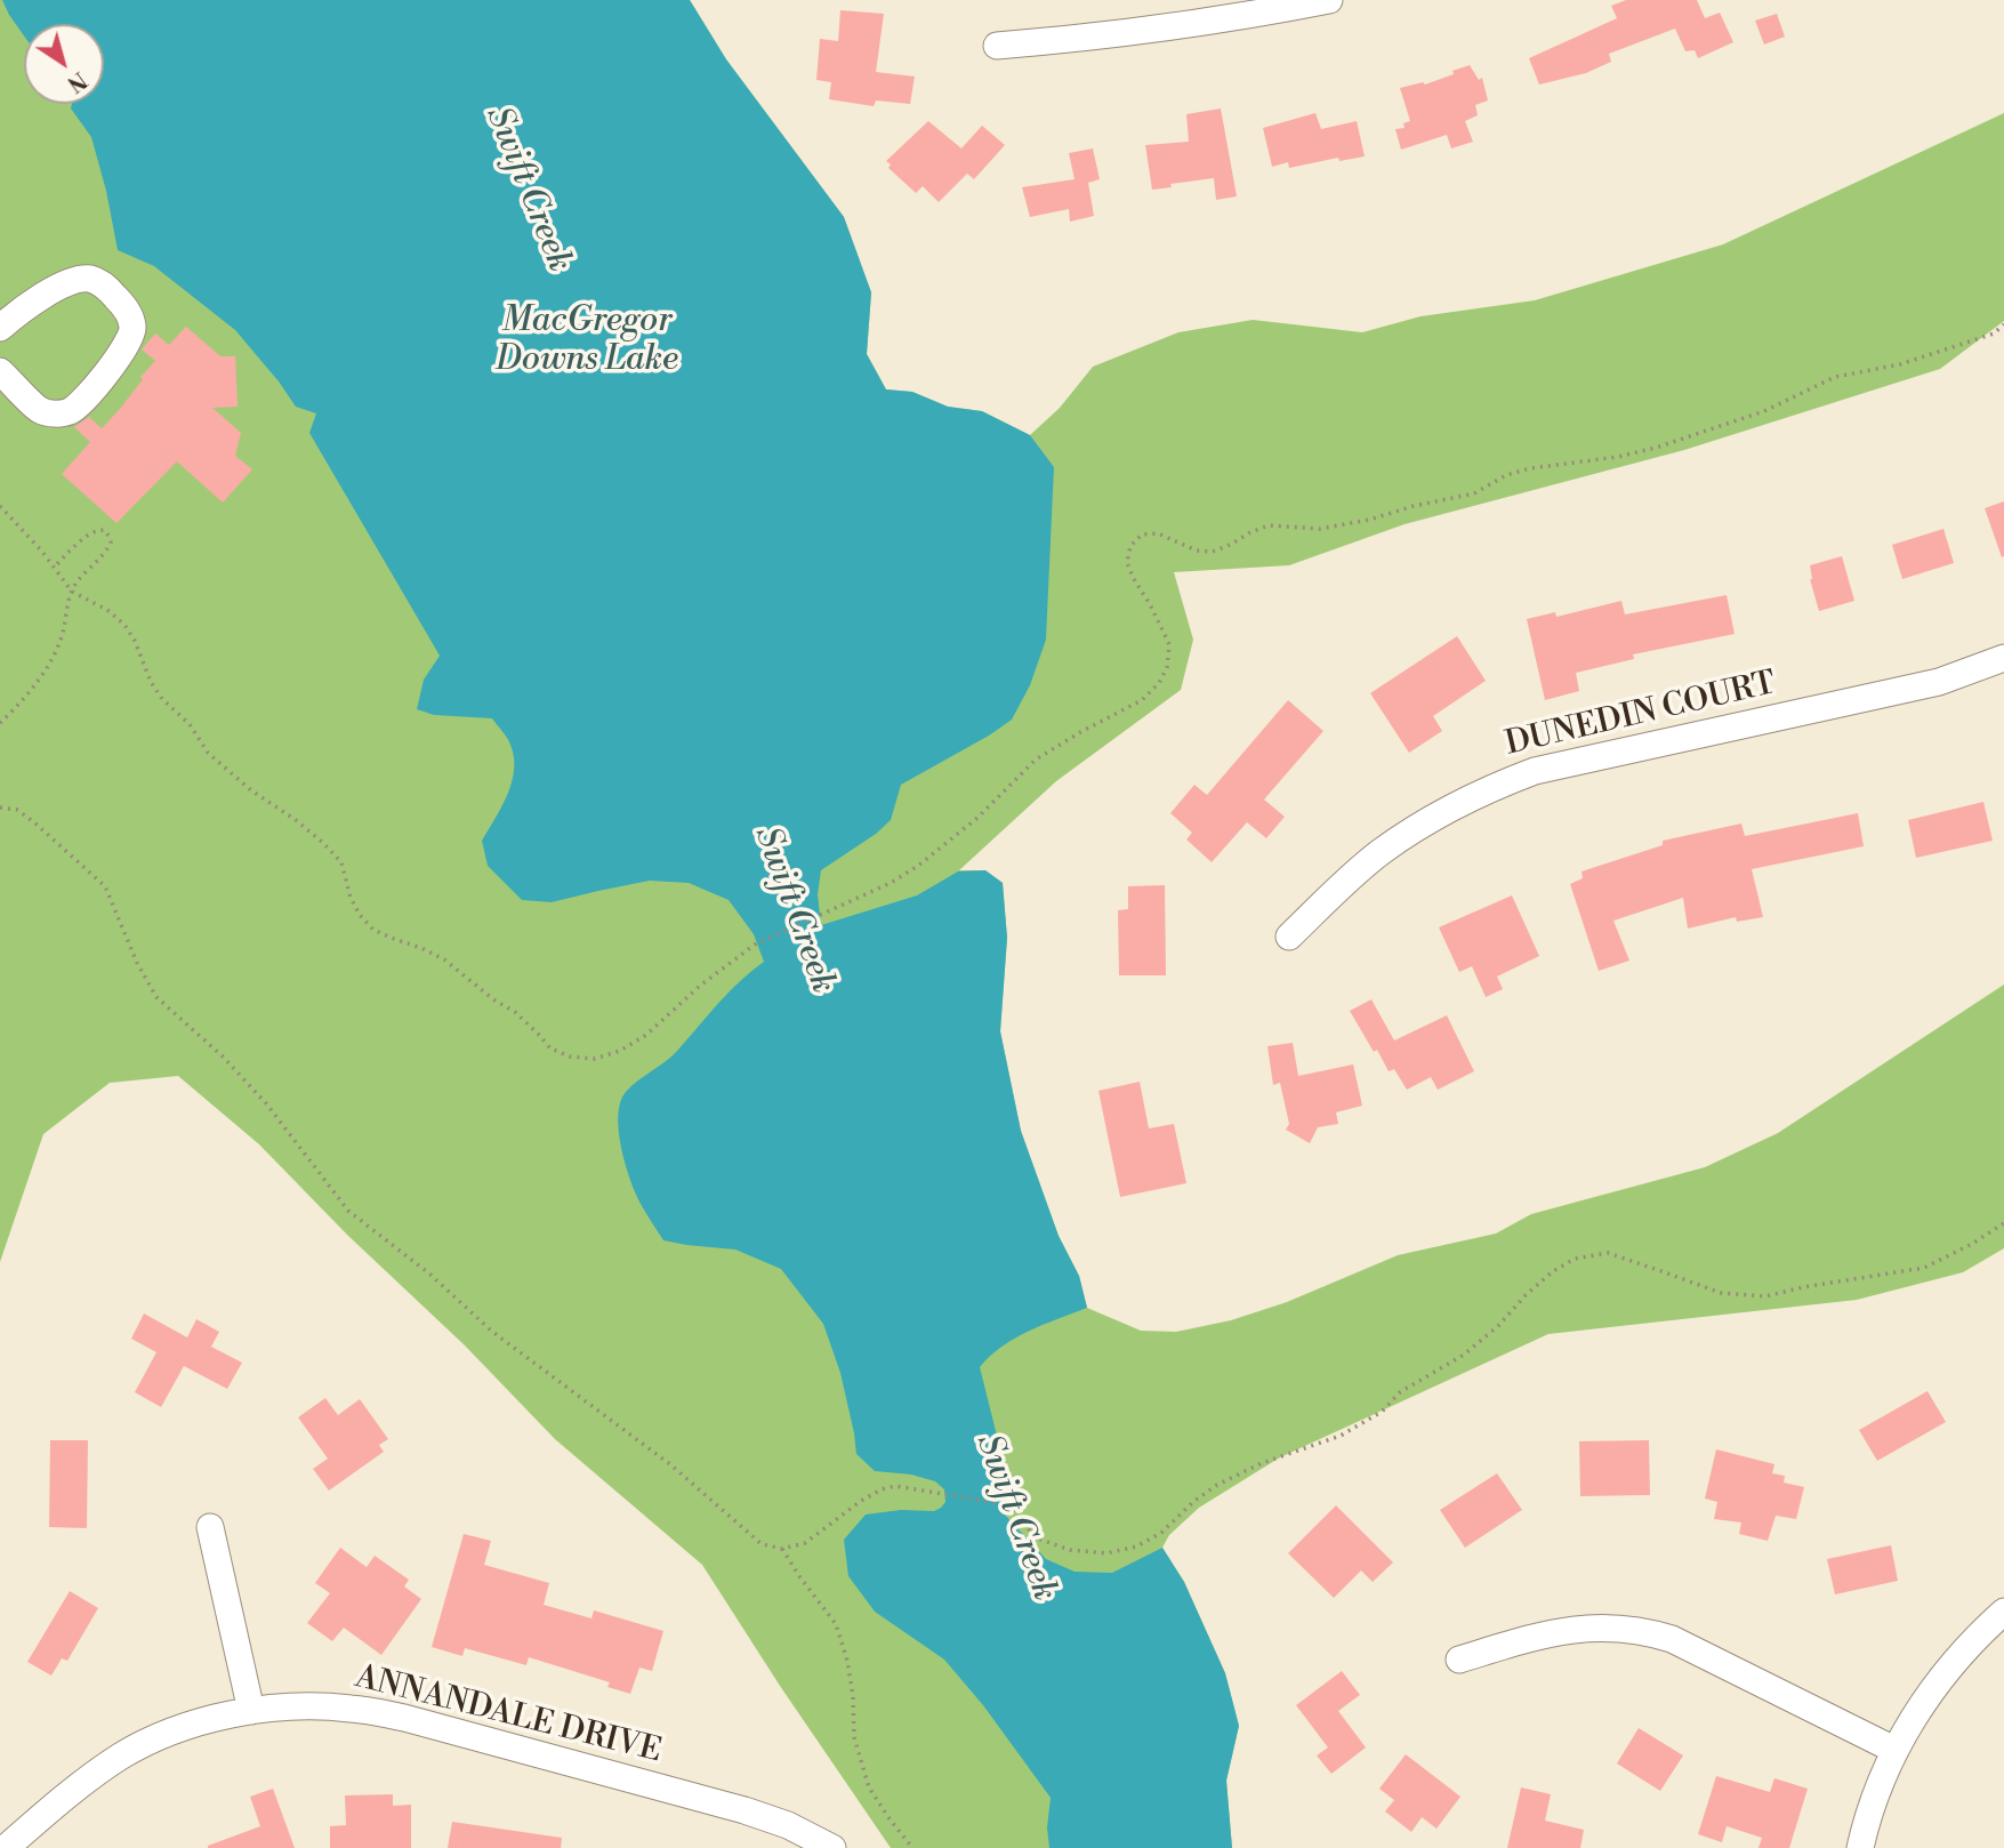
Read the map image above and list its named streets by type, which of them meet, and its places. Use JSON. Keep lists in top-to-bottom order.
{
  "streets": {
    "street": ["DUNEDIN COURT", "ANNANDALE DRIVE"]
  },
  "water": ["Swift Creek", "MacGregor Downs Lake"],
  "north": "bottom right"
}
